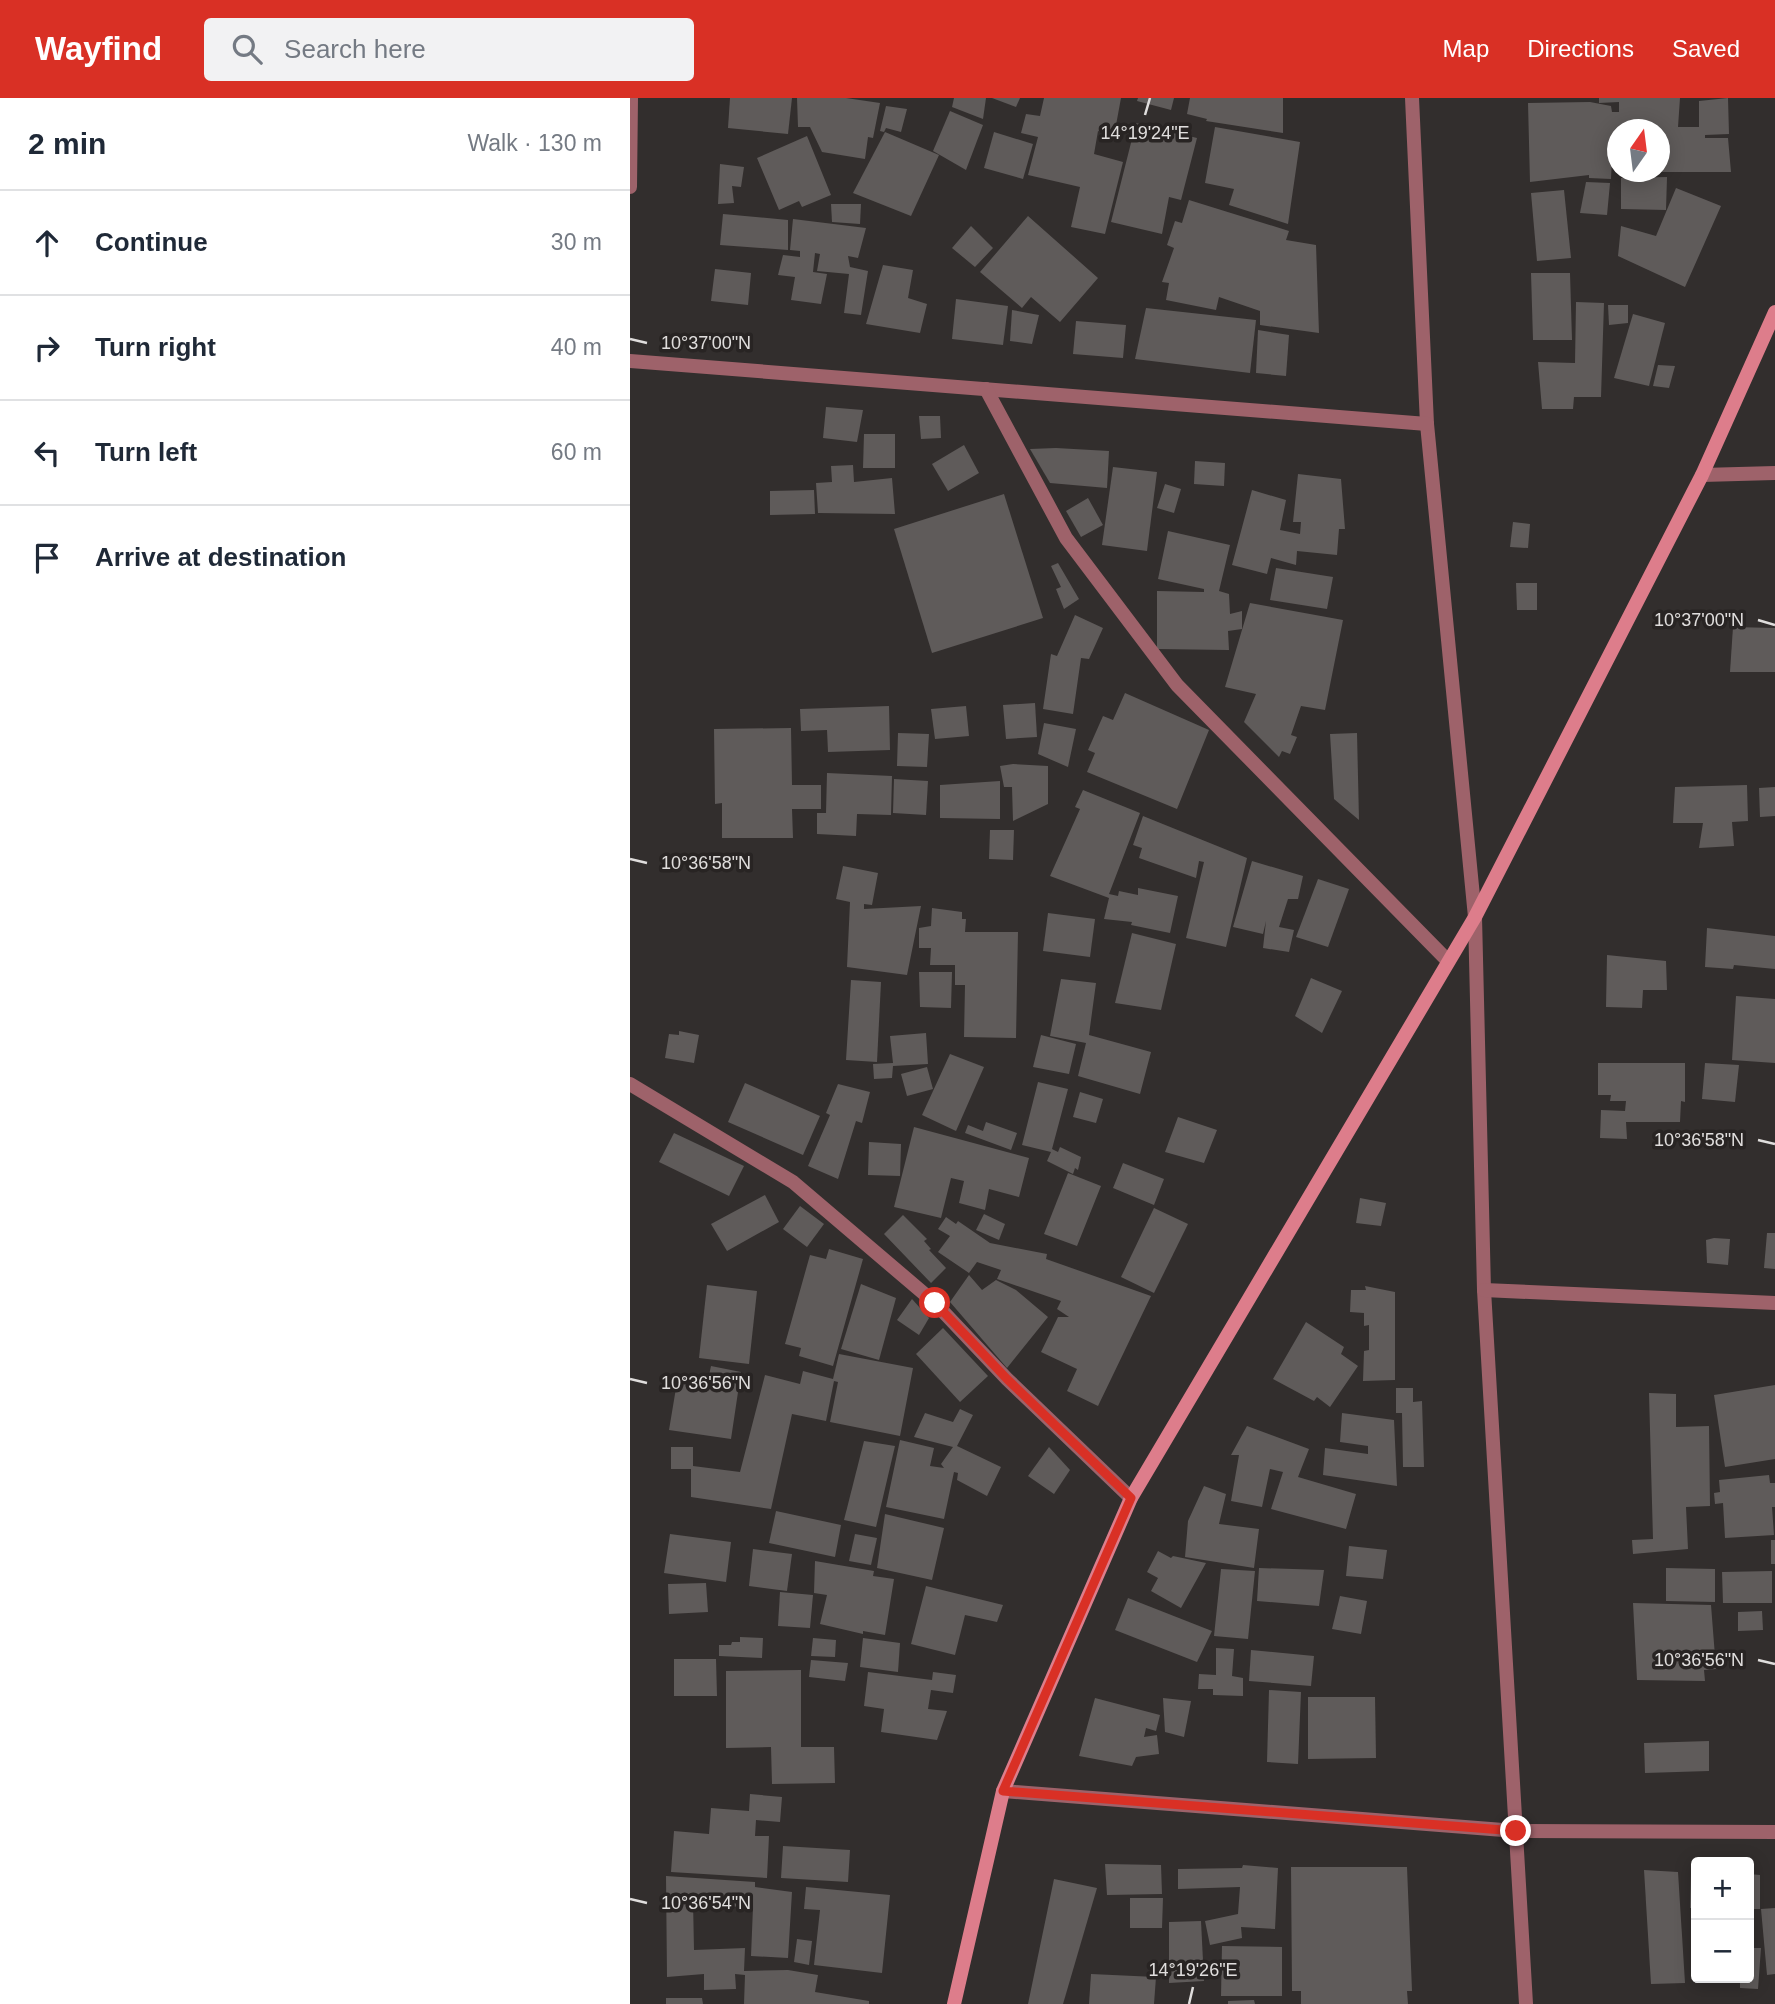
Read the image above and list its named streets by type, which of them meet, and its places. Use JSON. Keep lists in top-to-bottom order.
{
  "north": "top",
  "page": {
    "header": "Wayfind",
    "search": "Search here",
    "nav": ["Map", "Directions", "Saved"],
    "heading": ["2 min", "Walk · 130 m"],
    "list": [
      ["Continue", "30 m"],
      ["Turn right", "40 m"],
      ["Turn left", "60 m"],
      "Arrive at destination"
    ],
    "map_buttons": ["+", "−"]
  },
  "coordinates": [
    "14°19'24\"E",
    "10°37'00\"N",
    "10°36'58\"N",
    "10°36'56\"N",
    "10°36'54\"N",
    "14°19'26\"E"
  ]
}
